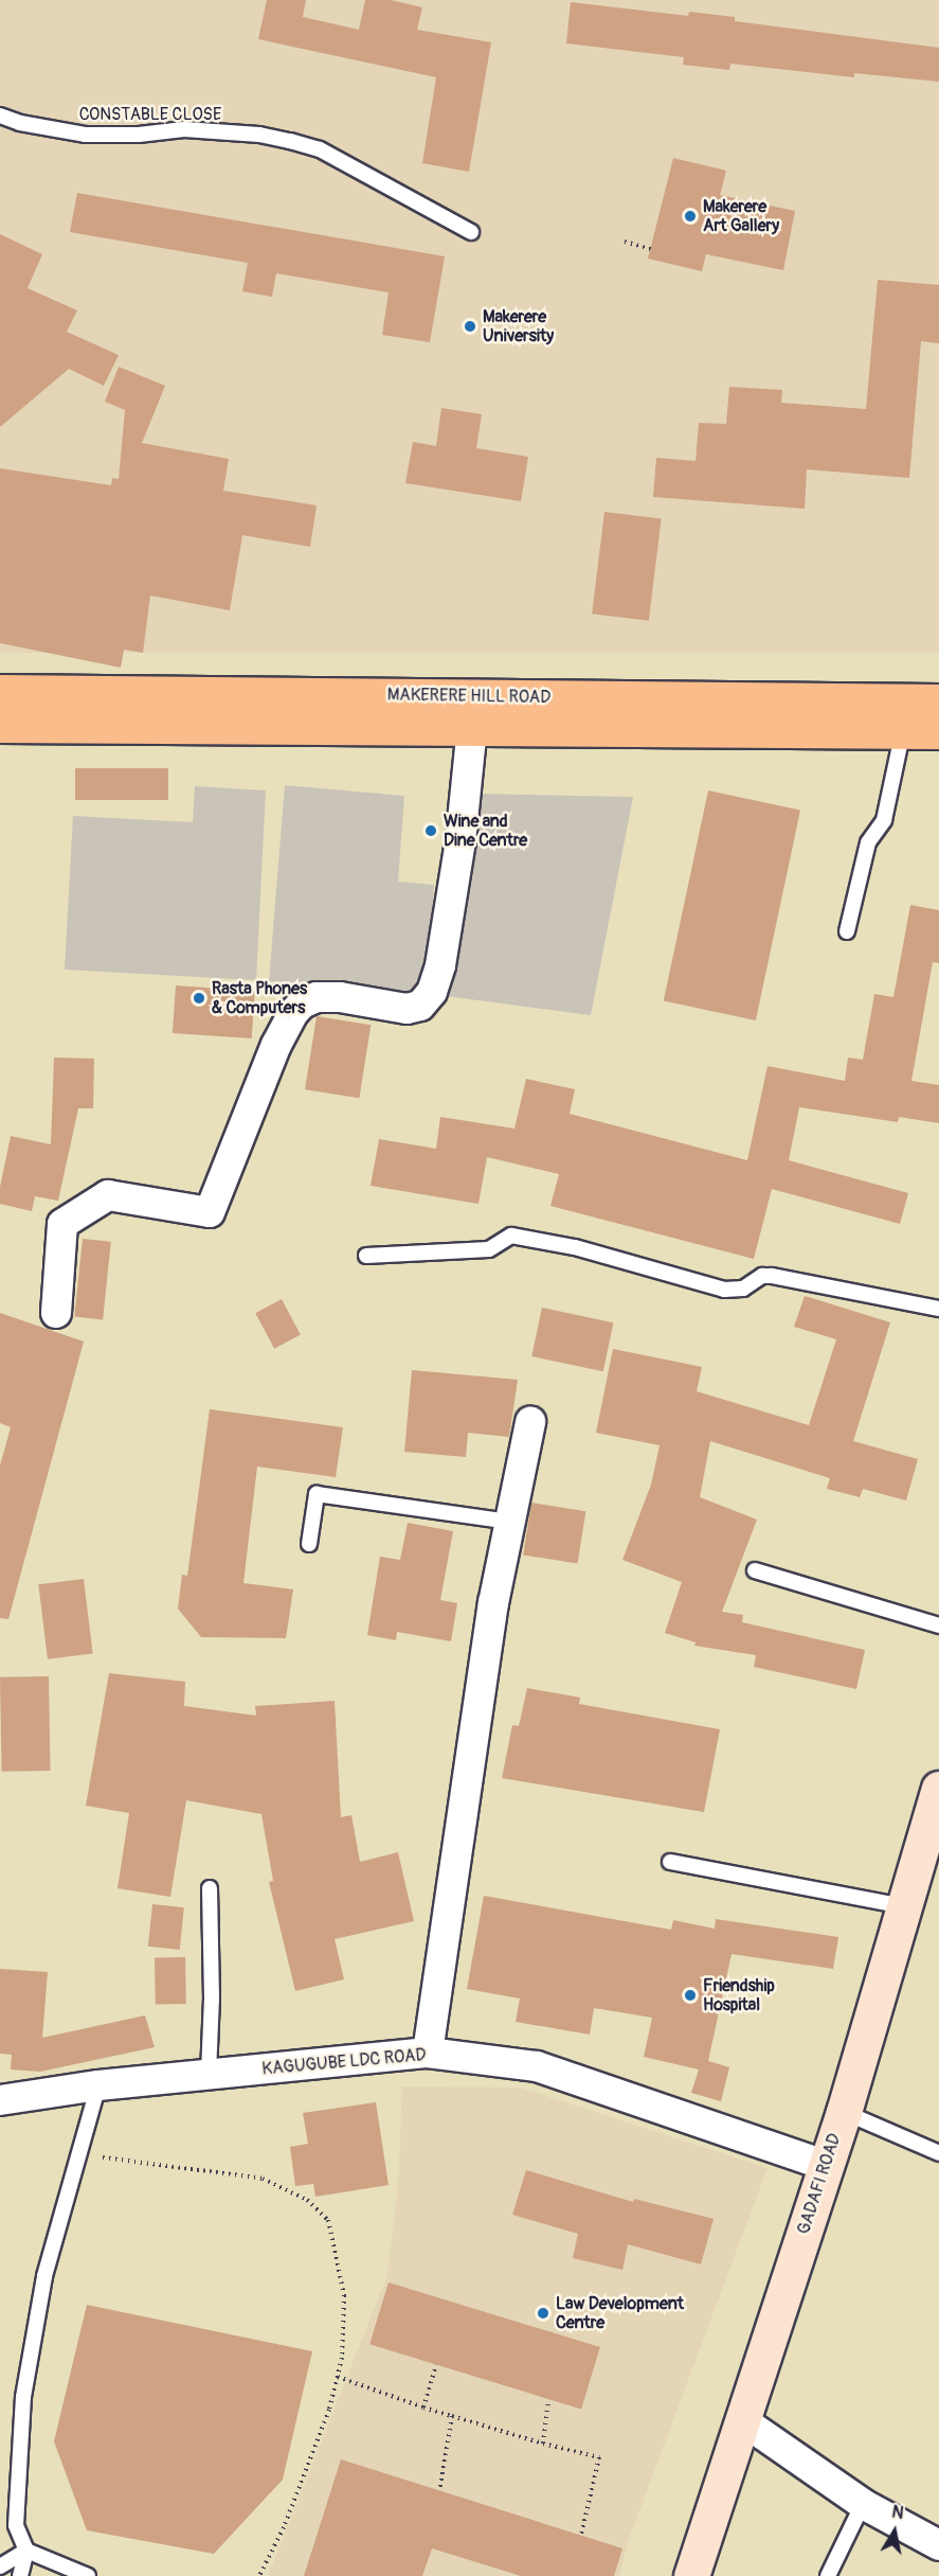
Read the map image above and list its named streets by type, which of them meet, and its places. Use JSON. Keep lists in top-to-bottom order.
{
  "streets": {
    "main road": ["MAKERERE HILL ROAD"],
    "street": ["KAGUGUBE LDC ROAD", "GADAFI ROAD"],
    "lane": ["CONSTABLE CLOSE"]
  },
  "crossings": [
    ["KAGUGUBE LDC ROAD", "GADAFI ROAD"]
  ],
  "places": [
    "Makerere Art Gallery",
    "Makerere University",
    "Wine and Dine Centre",
    "Rasta Phones & Computers",
    "Friendship Hospital",
    "Law Development Centre"
  ],
  "north": "top"
}
